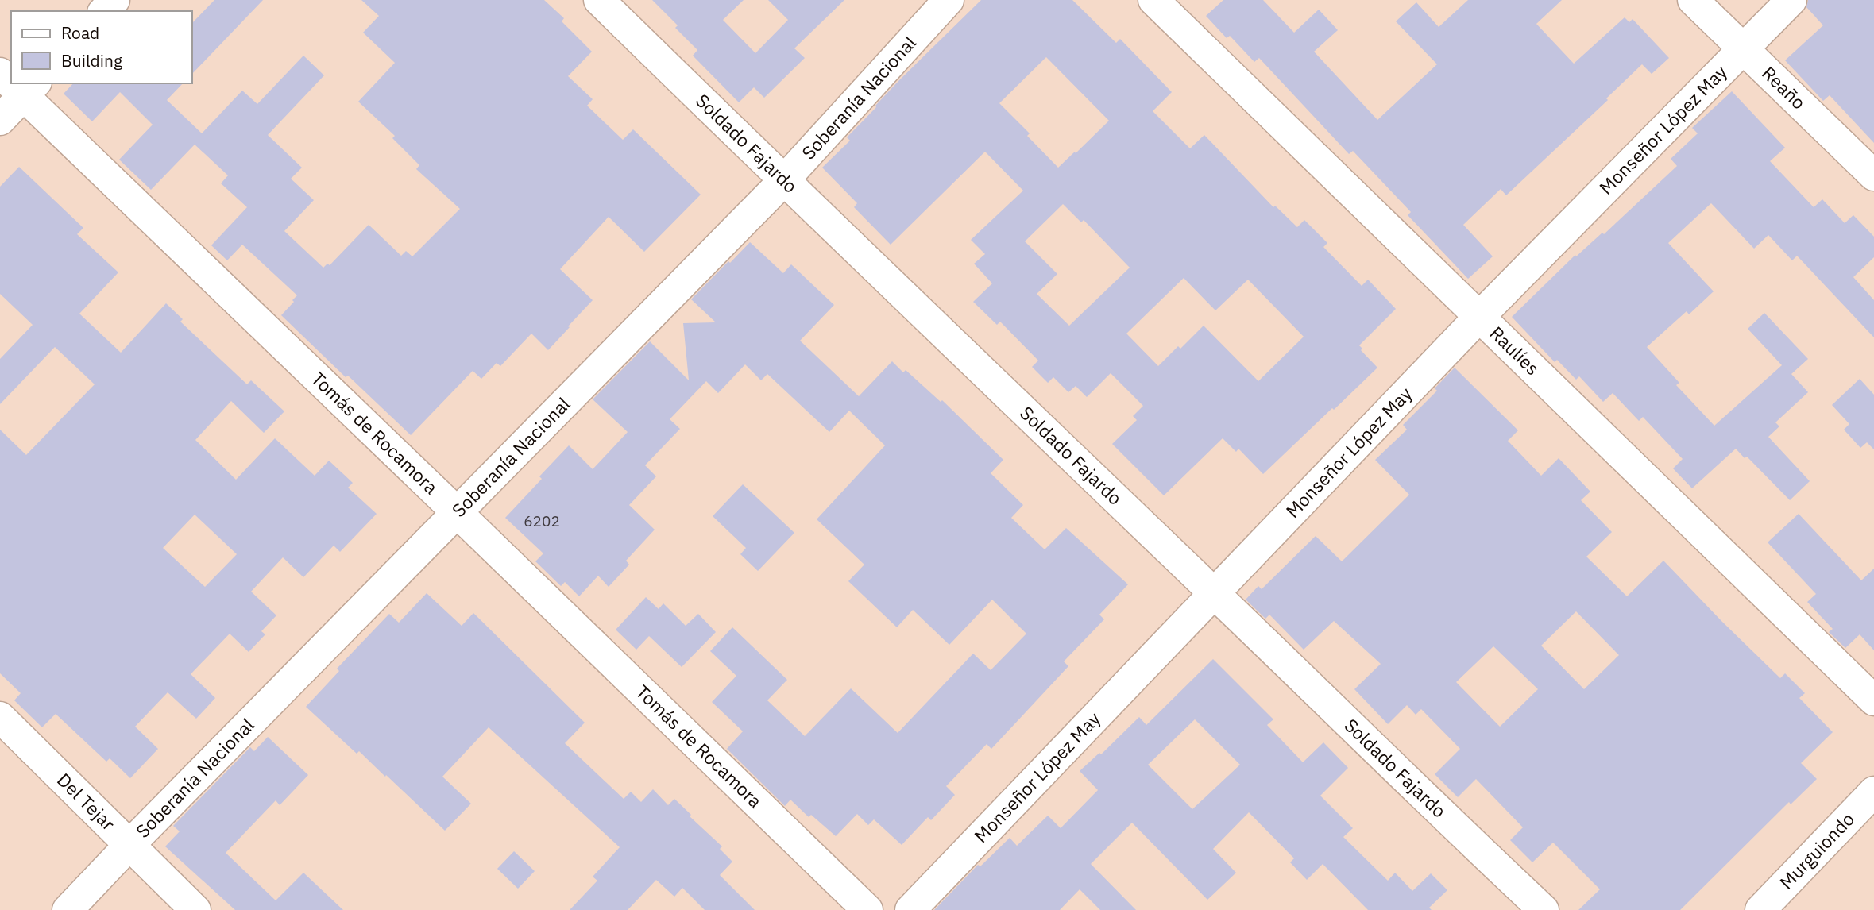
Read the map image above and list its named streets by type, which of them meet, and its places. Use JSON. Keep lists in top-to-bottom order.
{
  "streets": {
    "street": [
      "Reaño",
      "Soberanía Nacional",
      "Monseñor López May",
      "Soldado Fajardo",
      "Raulíes",
      "Tomás de Rocamora",
      "Del Tejar",
      "Murguiondo"
    ]
  },
  "crossings": [
    ["Reaño", "Monseñor López May"],
    ["Soberanía Nacional", "Soldado Fajardo"],
    ["Soberanía Nacional", "Tomás de Rocamora"],
    ["Soberanía Nacional", "Del Tejar"],
    ["Monseñor López May", "Soldado Fajardo"],
    ["Monseñor López May", "Raulíes"]
  ],
  "house_numbers": ["6202"],
  "legend": ["Road", "Building"]
}
